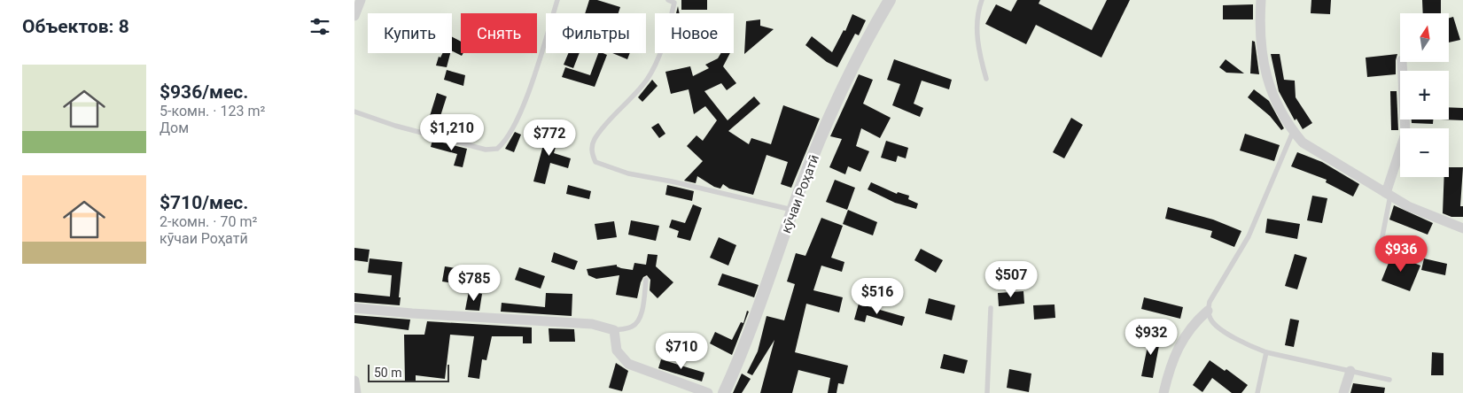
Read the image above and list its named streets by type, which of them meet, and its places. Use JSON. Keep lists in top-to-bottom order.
{
  "streets": {
    "street": ["кӯчаи Роҳатӣ"]
  },
  "scale_bar": "50 m",
  "north": "top",
  "page": {
    "heading": "Объектов: 8",
    "map_buttons": ["+", "−"],
    "chip": [
      "Купить",
      "Снять",
      "Фильтры",
      "Новое"
    ],
    "list": [
      {
        "name": "$936/мес.",
        "note": "5-комн. · 123 m² · Дом"
      },
      {
        "name": "$710/мес.",
        "note": "2-комн. · 70 m² · кӯчаи Роҳатӣ"
      }
    ],
    "price": [
      "$1,210",
      "$772",
      "$936",
      "$507",
      "$785",
      "$516",
      "$932",
      "$710"
    ],
    "scale": "50 m"
  }
}
